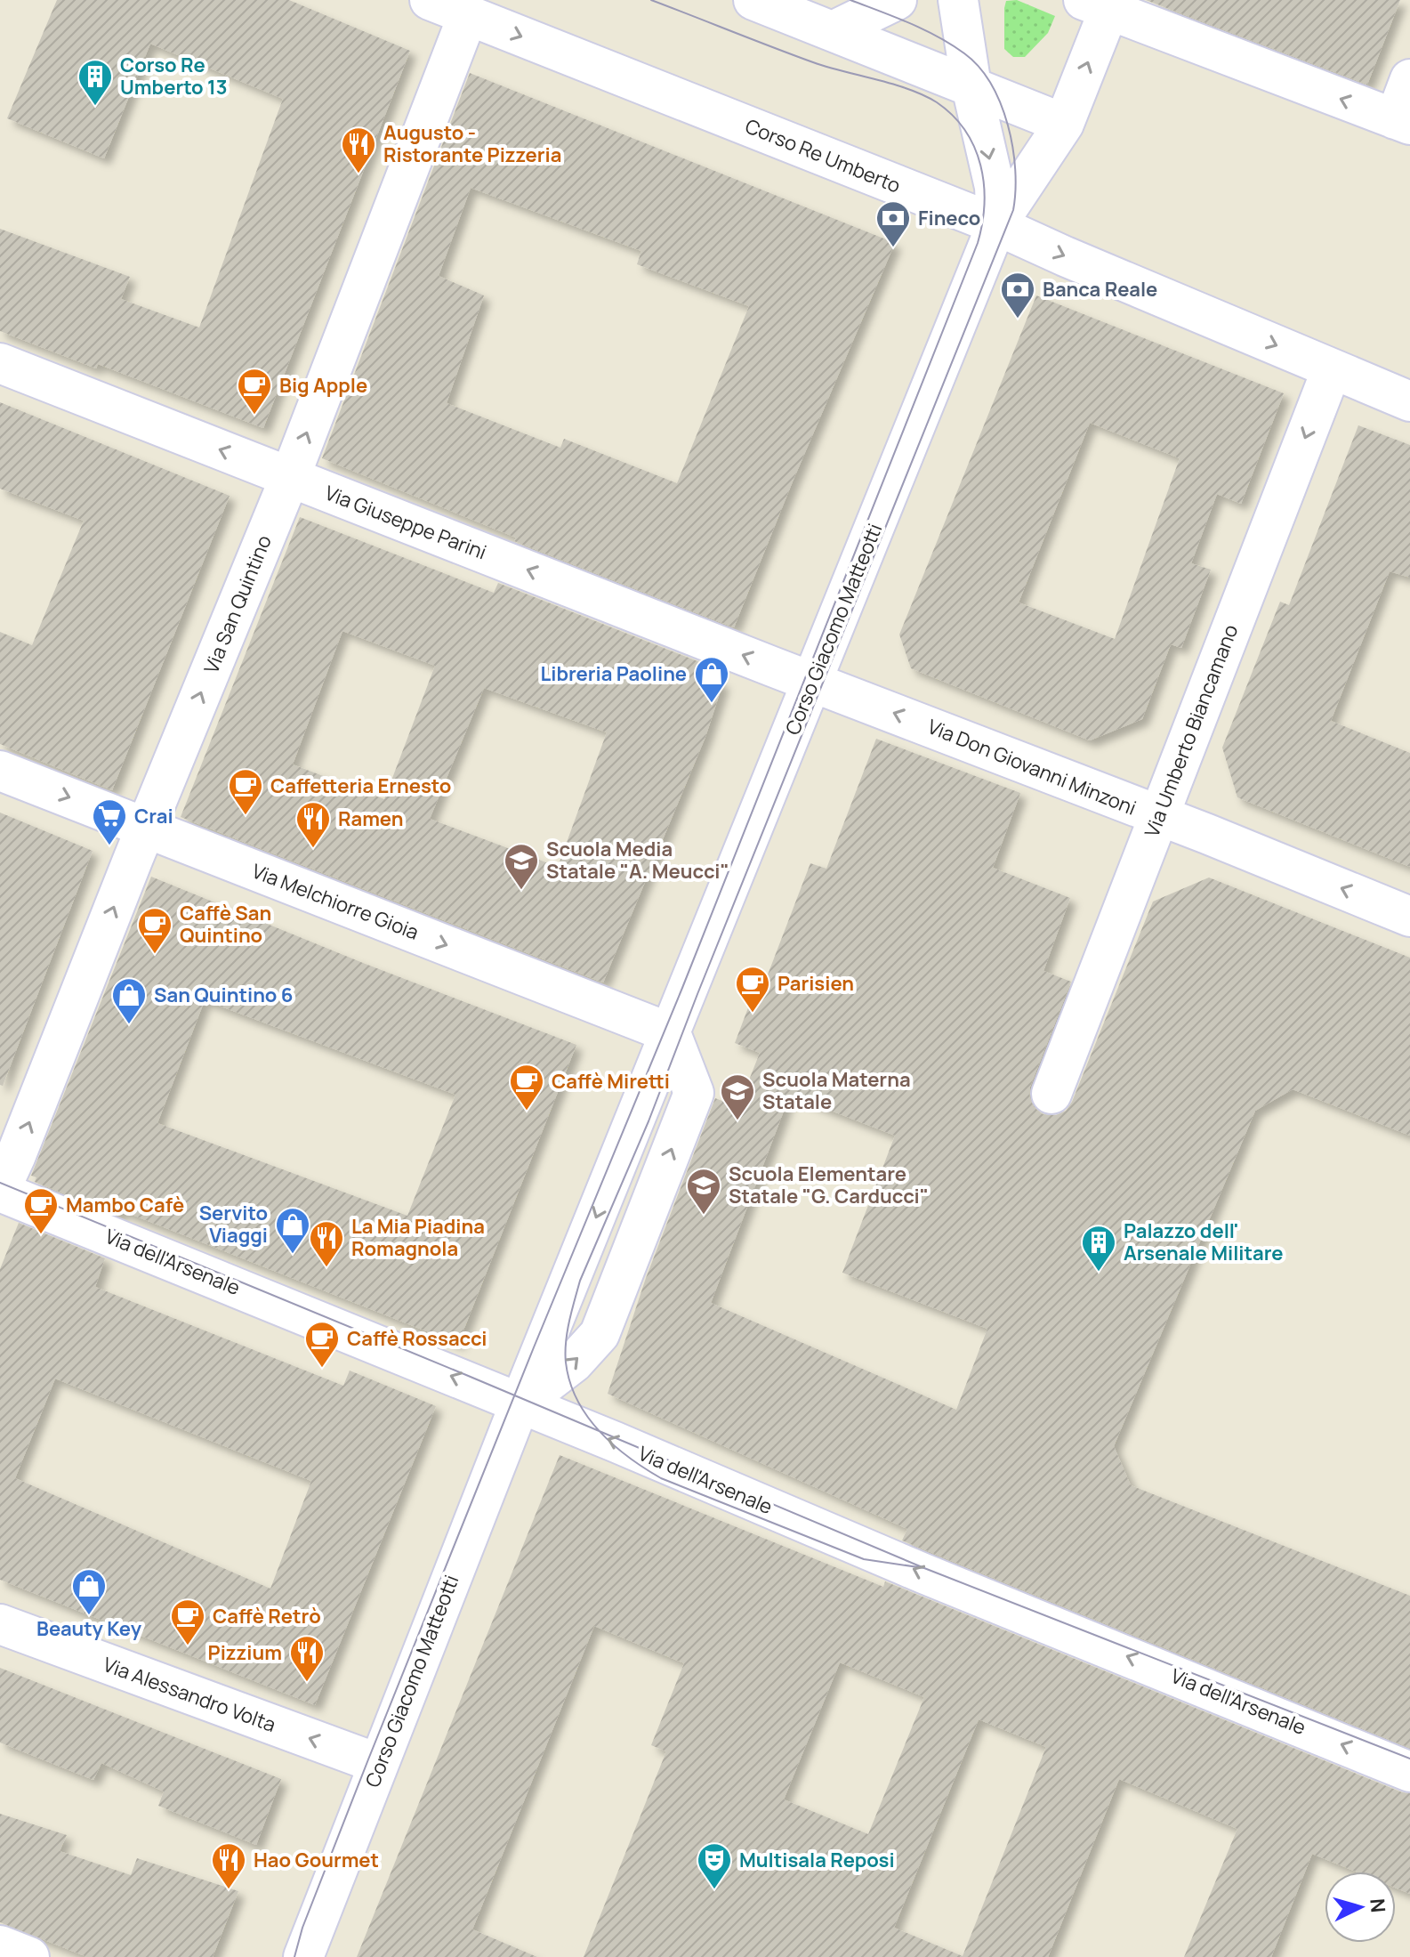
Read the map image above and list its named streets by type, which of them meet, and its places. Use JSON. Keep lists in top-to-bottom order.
{
  "streets": {
    "street": [
      "Corso Re Umberto",
      "Via Giuseppe Parini",
      "Via San Quintino",
      "Corso Giacomo Matteotti",
      "Via Umberto Biancamano",
      "Via Don Giovanni Minzoni",
      "Via Melchiorre Gioia",
      "Via dell'Arsenale",
      "Via Alessandro Volta"
    ]
  },
  "crossings": [
    ["Corso Re Umberto", "Via San Quintino"],
    ["Corso Re Umberto", "Corso Giacomo Matteotti"],
    ["Corso Re Umberto", "Via Umberto Biancamano"],
    ["Via Giuseppe Parini", "Via San Quintino"],
    ["Via Giuseppe Parini", "Corso Giacomo Matteotti"],
    ["Via Giuseppe Parini", "Via Don Giovanni Minzoni"],
    ["Via San Quintino", "Via Melchiorre Gioia"],
    ["Via San Quintino", "Via dell'Arsenale"],
    ["Corso Giacomo Matteotti", "Via Don Giovanni Minzoni"],
    ["Corso Giacomo Matteotti", "Via Melchiorre Gioia"],
    ["Corso Giacomo Matteotti", "Via dell'Arsenale"],
    ["Corso Giacomo Matteotti", "Via Alessandro Volta"],
    ["Via Umberto Biancamano", "Via Don Giovanni Minzoni"]
  ],
  "one_way": [
    "Via Giuseppe Parini",
    "Via San Quintino",
    "Via Umberto Biancamano",
    "Via Don Giovanni Minzoni",
    "Via Melchiorre Gioia",
    "Via dell'Arsenale",
    "Via Alessandro Volta"
  ],
  "places": {
    "building": ["Corso Re Umberto 13", "Palazzo dell' Arsenale Militare"],
    "restaurant": [
      "Augusto - Ristorante Pizzeria",
      "Ramen",
      "La Mia Piadina Romagnola",
      "Pizzium",
      "Hao Gourmet"
    ],
    "bank": ["Fineco", "Banca Reale"],
    "cafe": [
      "Big Apple",
      "Caffetteria Ernesto",
      "Caffè San Quintino",
      "Parisien",
      "Caffè Miretti",
      "Mambo Cafè",
      "Caffè Rossacci",
      "Caffè Retrò"
    ],
    "shop": [
      "Libreria Paoline",
      "San Quintino 6",
      "Servito Viaggi",
      "Beauty Key"
    ],
    "supermarket": ["Crai"],
    "school or university": ["Scuola Media Statale \"A. Meucci\"", "Scuola Materna Statale", "Scuola Elementare Statale \"G. Carducci\""],
    "theatre": ["Multisala Reposi"]
  },
  "north": "right"
}
